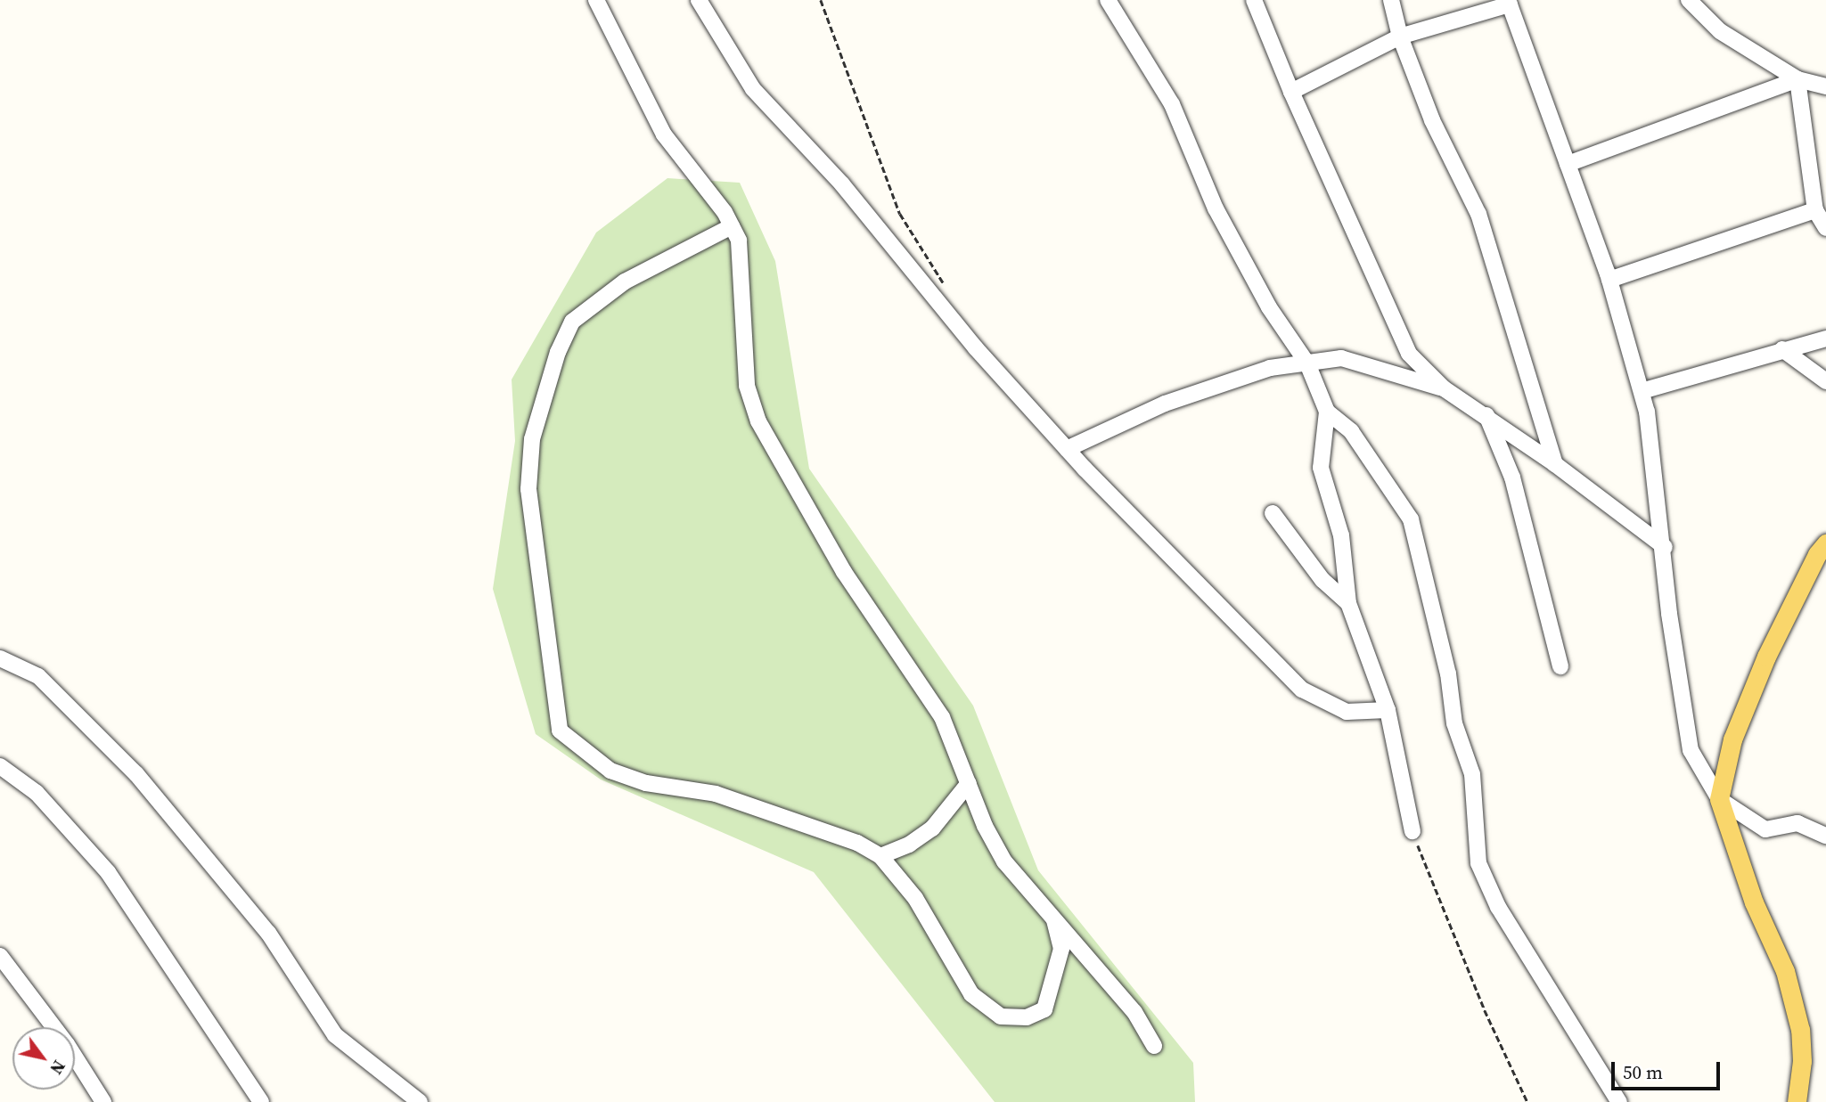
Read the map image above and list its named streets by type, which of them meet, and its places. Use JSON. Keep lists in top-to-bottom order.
{
  "scale_bar": "50 m",
  "north": "bottom right"
}
